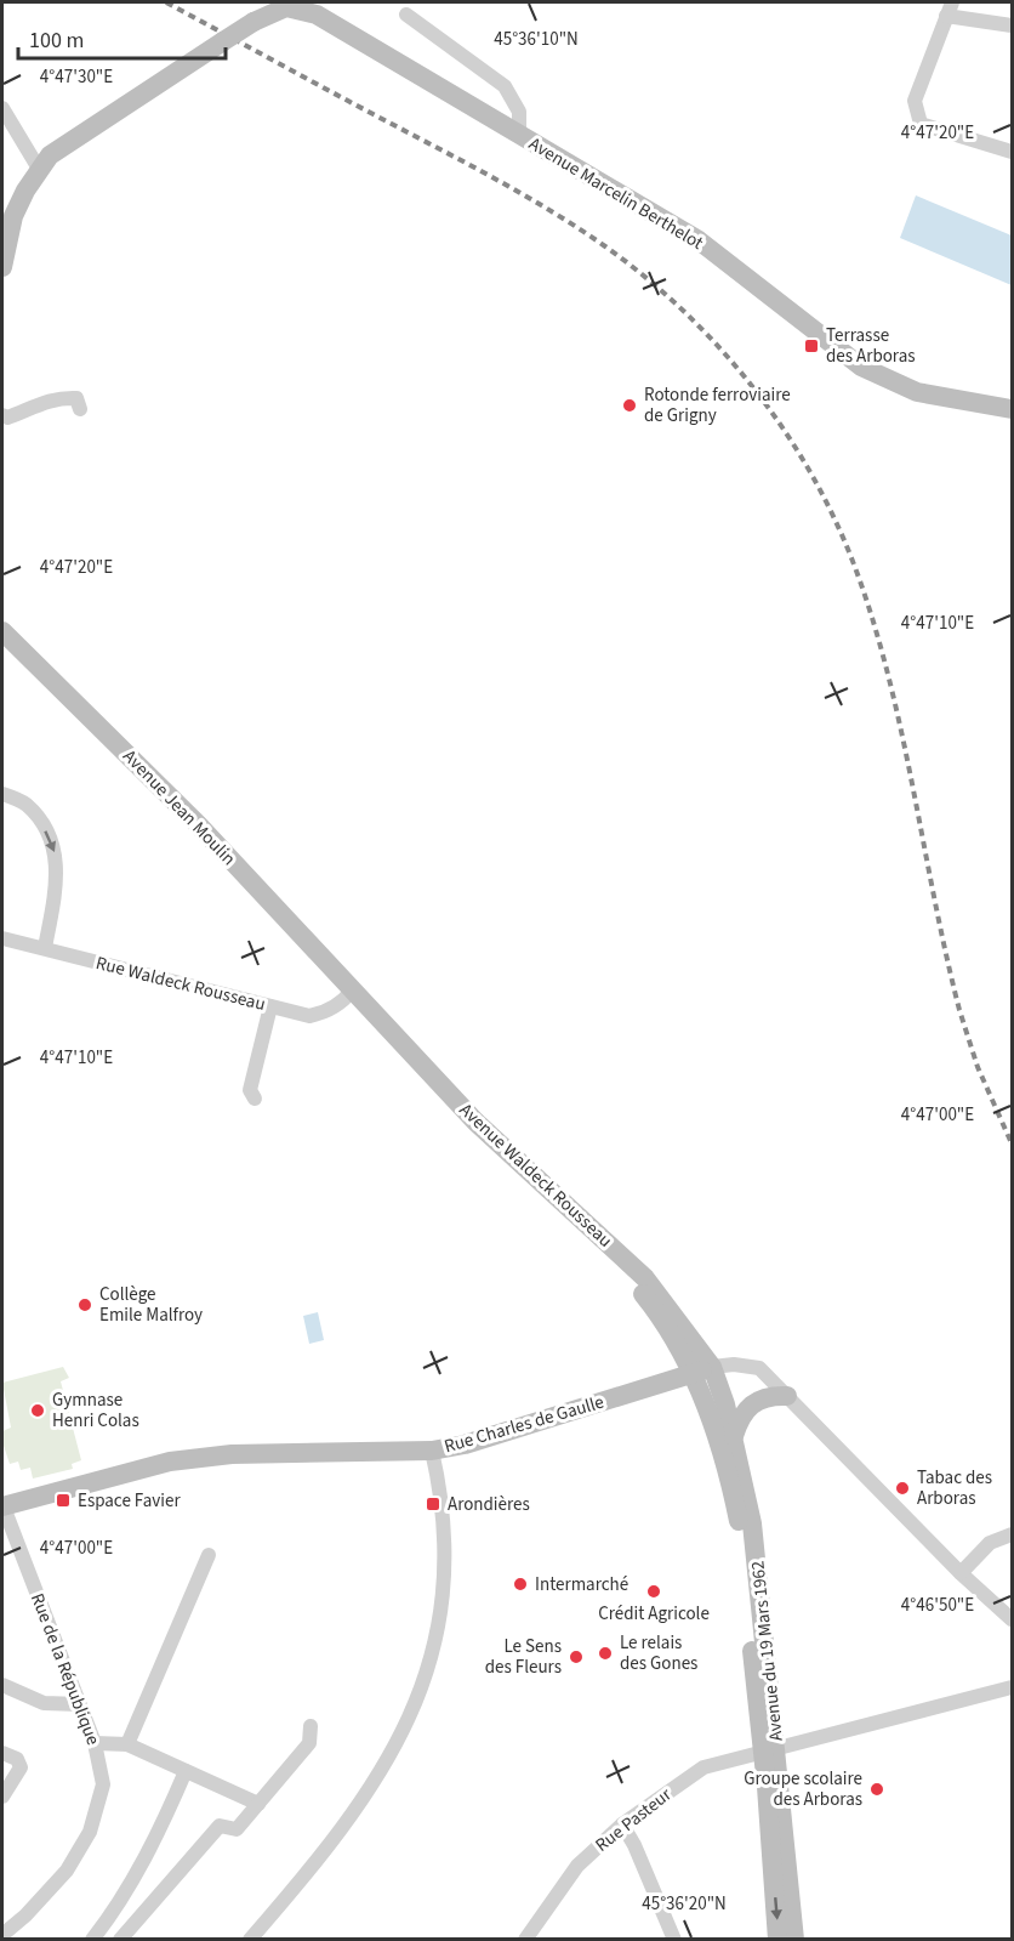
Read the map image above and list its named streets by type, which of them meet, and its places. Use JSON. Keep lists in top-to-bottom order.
{
  "streets": {
    "main road": [
      "Avenue Marcelin Berthelot",
      "Avenue Jean Moulin",
      "Avenue Waldeck Rousseau",
      "Rue Charles de Gaulle",
      "Avenue du 19 Mars 1962"
    ],
    "street": ["Rue Waldeck Rousseau", "Rue de la République", "Rue Pasteur"]
  },
  "crossings": [
    ["Avenue Jean Moulin", "Rue Waldeck Rousseau"],
    ["Avenue Jean Moulin", "Avenue Waldeck Rousseau"],
    ["Rue Waldeck Rousseau", "Avenue Waldeck Rousseau"],
    ["Avenue Waldeck Rousseau", "Rue Charles de Gaulle"],
    ["Avenue Waldeck Rousseau", "Avenue du 19 Mars 1962"],
    ["Rue Charles de Gaulle", "Avenue du 19 Mars 1962"],
    ["Rue Charles de Gaulle", "Rue de la République"],
    ["Avenue du 19 Mars 1962", "Rue Pasteur"]
  ],
  "places": {
    "transit": ["Terrasse des Arboras", "Espace Favier", "Arondières"],
    "other": [
      "Rotonde ferroviaire de Grigny",
      "Collège Emile Malfroy",
      "Gymnase Henri Colas",
      "Tabac des Arboras",
      "Intermarché",
      "Crédit Agricole",
      "Le relais des Gones",
      "Le Sens des Fleurs",
      "Groupe scolaire des Arboras"
    ]
  },
  "scale_bar": "100 m",
  "coordinates": [
    "45°36'10\"N",
    "4°47'30\"E",
    "4°47'20\"E",
    "4°47'10\"E",
    "4°47'00\"E",
    "4°46'50\"E",
    "45°36'20\"N"
  ]
}
